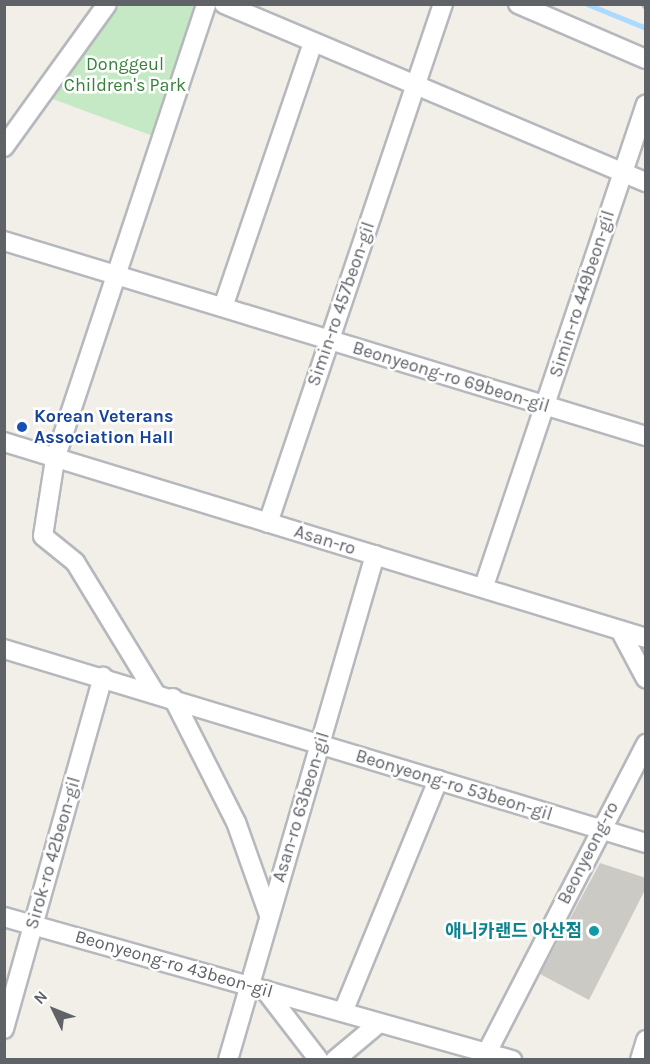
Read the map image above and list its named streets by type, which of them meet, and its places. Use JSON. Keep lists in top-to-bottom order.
{
  "streets": {
    "street": [
      "Simin-ro 449beon-gil",
      "Simin-ro 457beon-gil",
      "Beonyeong-ro 69beon-gil",
      "Asan-ro",
      "Beonyeong-ro 53beon-gil",
      "Asan-ro 63beon-gil",
      "Sirok-ro 42beon-gil",
      "Beonyeong-ro",
      "Beonyeong-ro 43beon-gil"
    ]
  },
  "crossings": [
    ["Simin-ro 449beon-gil", "Beonyeong-ro 69beon-gil"],
    ["Simin-ro 449beon-gil", "Asan-ro"],
    ["Simin-ro 457beon-gil", "Beonyeong-ro 69beon-gil"],
    ["Simin-ro 457beon-gil", "Asan-ro"],
    ["Asan-ro", "Asan-ro 63beon-gil"],
    ["Beonyeong-ro 53beon-gil", "Asan-ro 63beon-gil"],
    ["Beonyeong-ro 53beon-gil", "Sirok-ro 42beon-gil"],
    ["Beonyeong-ro 53beon-gil", "Beonyeong-ro"],
    ["Asan-ro 63beon-gil", "Beonyeong-ro 43beon-gil"],
    ["Sirok-ro 42beon-gil", "Beonyeong-ro 43beon-gil"],
    ["Beonyeong-ro", "Beonyeong-ro 43beon-gil"]
  ],
  "parks": ["Donggeul Children's Park"],
  "places": ["Korean Veterans Association Hall", "애니카랜드 아산점"],
  "north": "top left"
}
